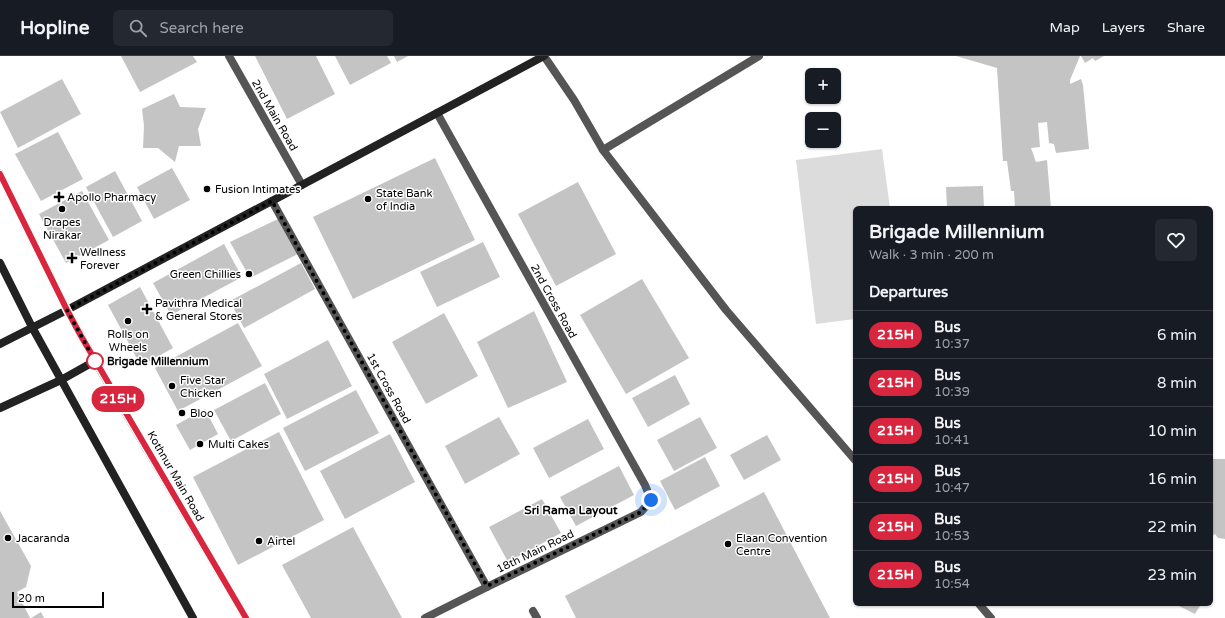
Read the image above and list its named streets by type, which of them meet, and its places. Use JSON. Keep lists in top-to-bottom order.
{
  "streets": {
    "main road": ["Kothnur Main Road"],
    "street": [
      "2nd Main Road",
      "2nd Cross Road",
      "1st Cross Road",
      "18th Main Road"
    ]
  },
  "crossings": [
    ["2nd Cross Road", "18th Main Road"],
    ["1st Cross Road", "18th Main Road"]
  ],
  "districts": ["Sri Rama Layout"],
  "places": {
    "other": [
      "Fusion Intimates",
      "State Bank of India",
      "Drapes Nirakar",
      "Green Chillies",
      "Rolls on Wheels",
      "Brigade Millennium",
      "Five Star Chicken",
      "Bloo",
      "Multi Cakes",
      "Jacaranda",
      "Airtel",
      "Elaan Convention Centre"
    ],
    "health": ["Apollo Pharmacy", "Wellness Forever", "Pavithra Medical & General Stores"]
  },
  "lines": ["bus line 215H"],
  "scale_bar": "20 m",
  "page": {
    "header": "Hopline",
    "search": "Search here",
    "nav": ["Map", "Layers", "Share"],
    "on_map": "215H",
    "map_buttons": ["+", "−"],
    "heading": [
      ["Brigade Millennium", "Walk · 3 min · 200 m"],
      "Departures"
    ],
    "list": [
      {
        "mark": "215H",
        "name": "Bus",
        "note": "10:37",
        "value": "6 min"
      },
      {
        "mark": "215H",
        "name": "Bus",
        "note": "10:39",
        "value": "8 min"
      },
      {
        "mark": "215H",
        "name": "Bus",
        "note": "10:41",
        "value": "10 min"
      },
      {
        "mark": "215H",
        "name": "Bus",
        "note": "10:47",
        "value": "16 min"
      },
      {
        "mark": "215H",
        "name": "Bus",
        "note": "10:53",
        "value": "22 min"
      },
      {
        "mark": "215H",
        "name": "Bus",
        "note": "10:54",
        "value": "23 min"
      }
    ],
    "scale": "20 m"
  }
}
